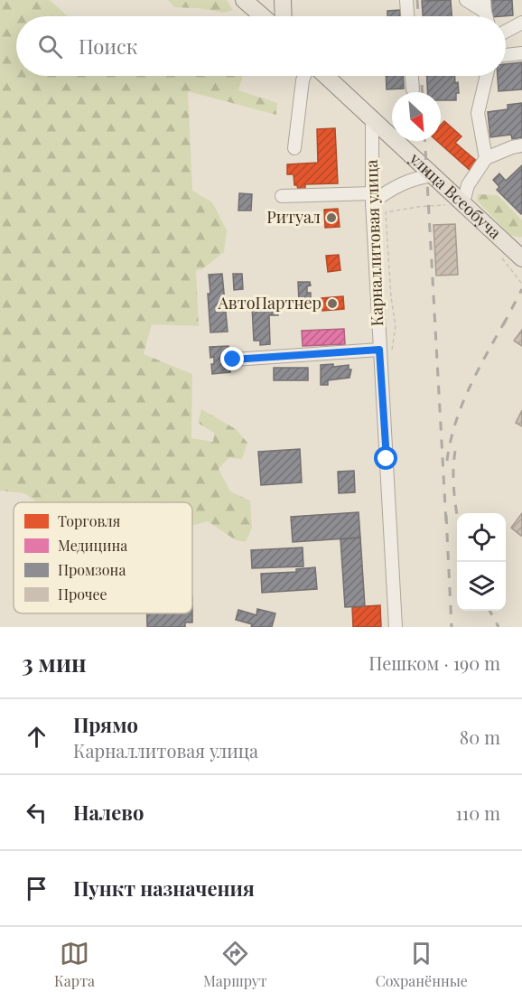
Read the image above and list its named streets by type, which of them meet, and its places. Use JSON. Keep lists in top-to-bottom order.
{
  "streets": {
    "main road": ["улица Всеобуча"],
    "street": ["Карналлитовая улица"]
  },
  "crossings": [
    ["улица Всеобуча", "Карналлитовая улица"]
  ],
  "places": ["Ритуал", "АвтоПартнер"],
  "legend": [
    "Торговля",
    "Медицина",
    "Промзона",
    "Прочее"
  ],
  "north": "bottom right",
  "page": {
    "search": "Поиск",
    "heading": ["3 мин", "Пешком · 190 m"],
    "list": [
      ["Прямо", "Карналлитовая улица", "80 m"],
      ["Налево", "110 m"],
      "Пункт назначения"
    ],
    "nav": ["Карта", "Маршрут", "Сохранённые"]
  }
}
